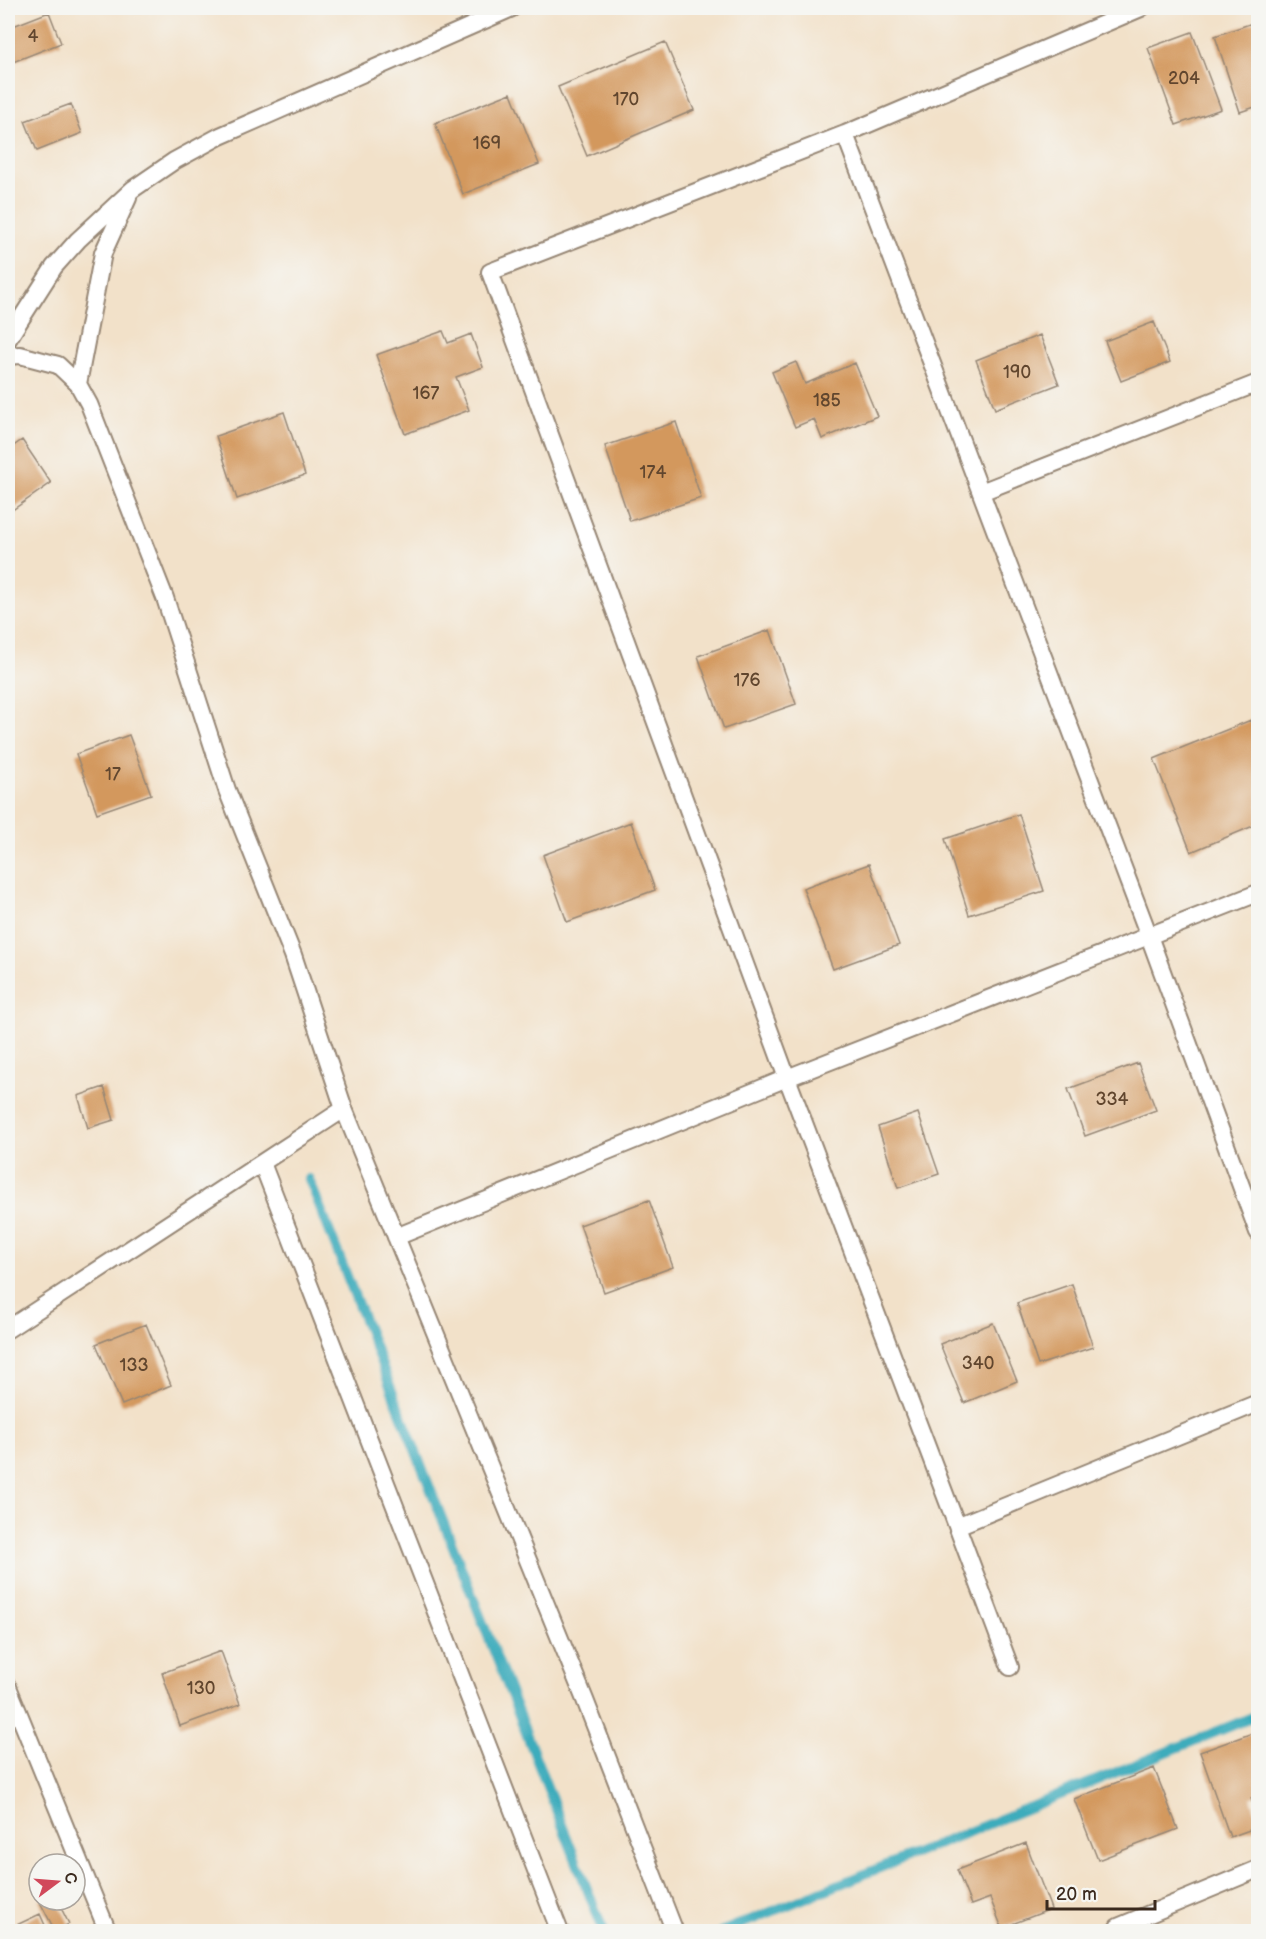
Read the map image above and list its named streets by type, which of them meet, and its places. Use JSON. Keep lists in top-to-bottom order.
{
  "house_numbers": [
    "4",
    "204",
    "170",
    "169",
    "190",
    "167",
    "185",
    "174",
    "176",
    "17",
    "334",
    "340",
    "133",
    "130"
  ],
  "scale_bar": "20 m",
  "north": "right"
}
